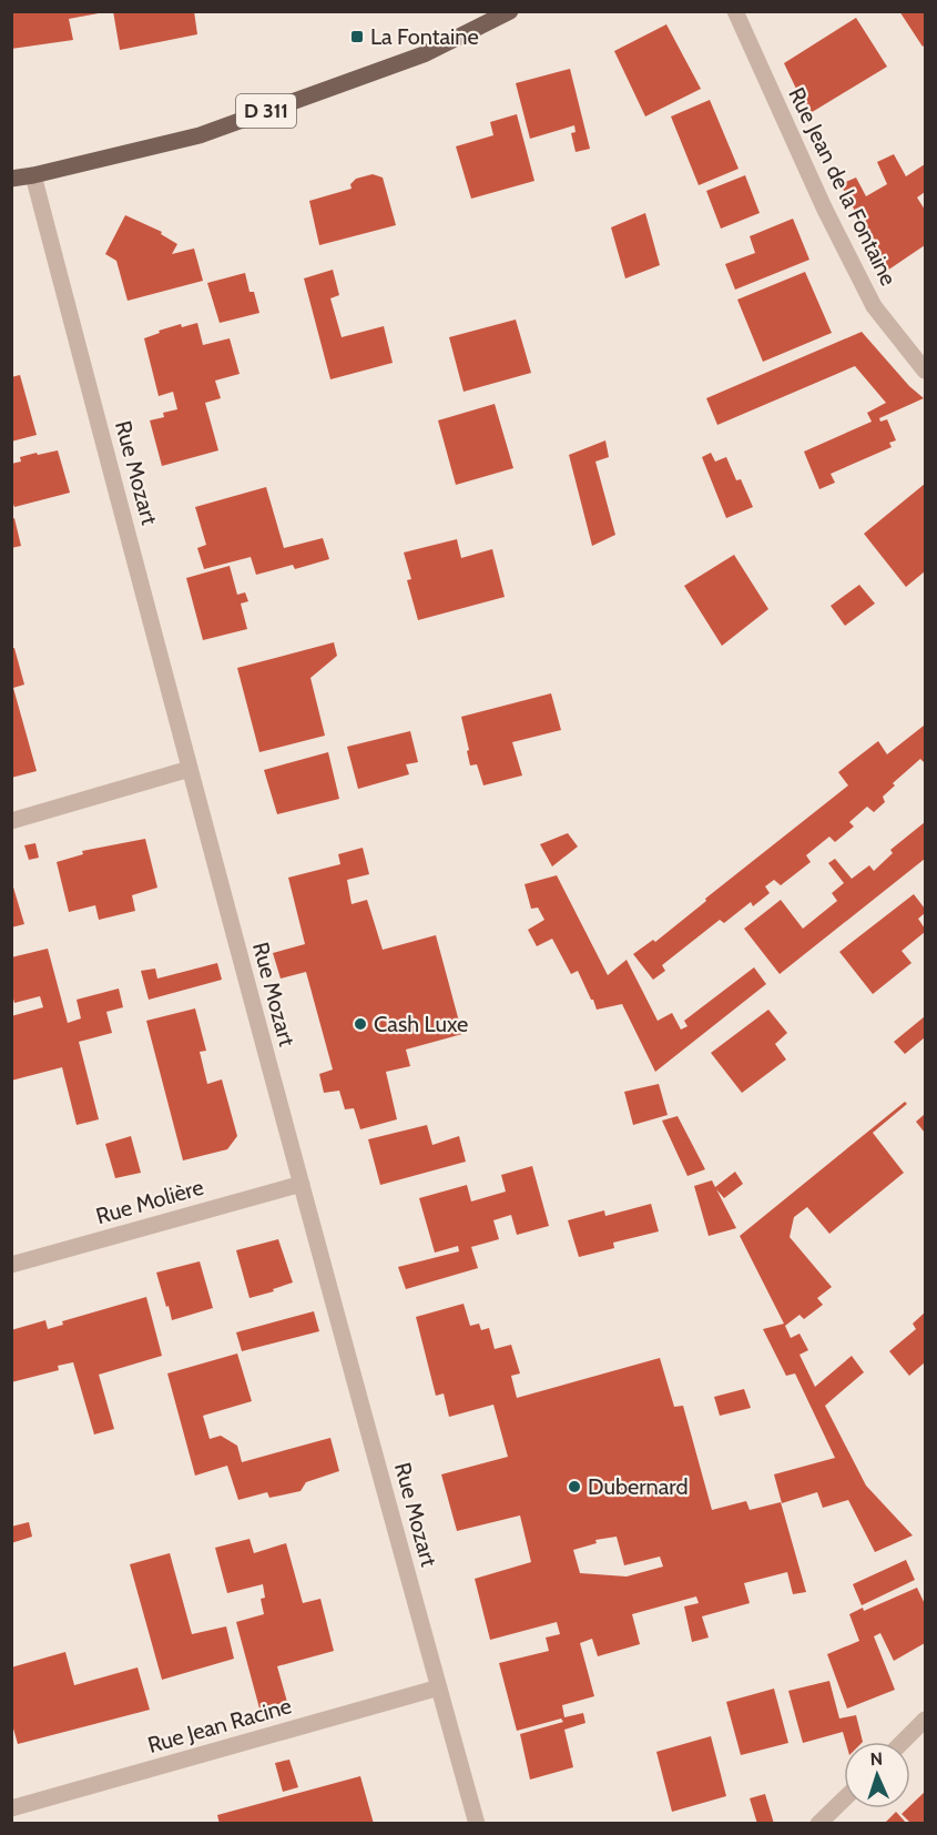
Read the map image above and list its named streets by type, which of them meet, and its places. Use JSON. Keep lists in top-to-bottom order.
{
  "streets": {
    "main road": ["D 311"],
    "street": [
      "Rue Jean de la Fontaine",
      "Rue Mozart",
      "Rue Molière",
      "Rue Jean Racine"
    ]
  },
  "crossings": [
    ["D 311", "Rue Mozart"],
    ["Rue Mozart", "Rue Molière"],
    ["Rue Mozart", "Rue Jean Racine"]
  ],
  "places": {
    "transit": ["La Fontaine"],
    "other": ["Cash Luxe", "Dubernard"]
  },
  "north": "top"
}
